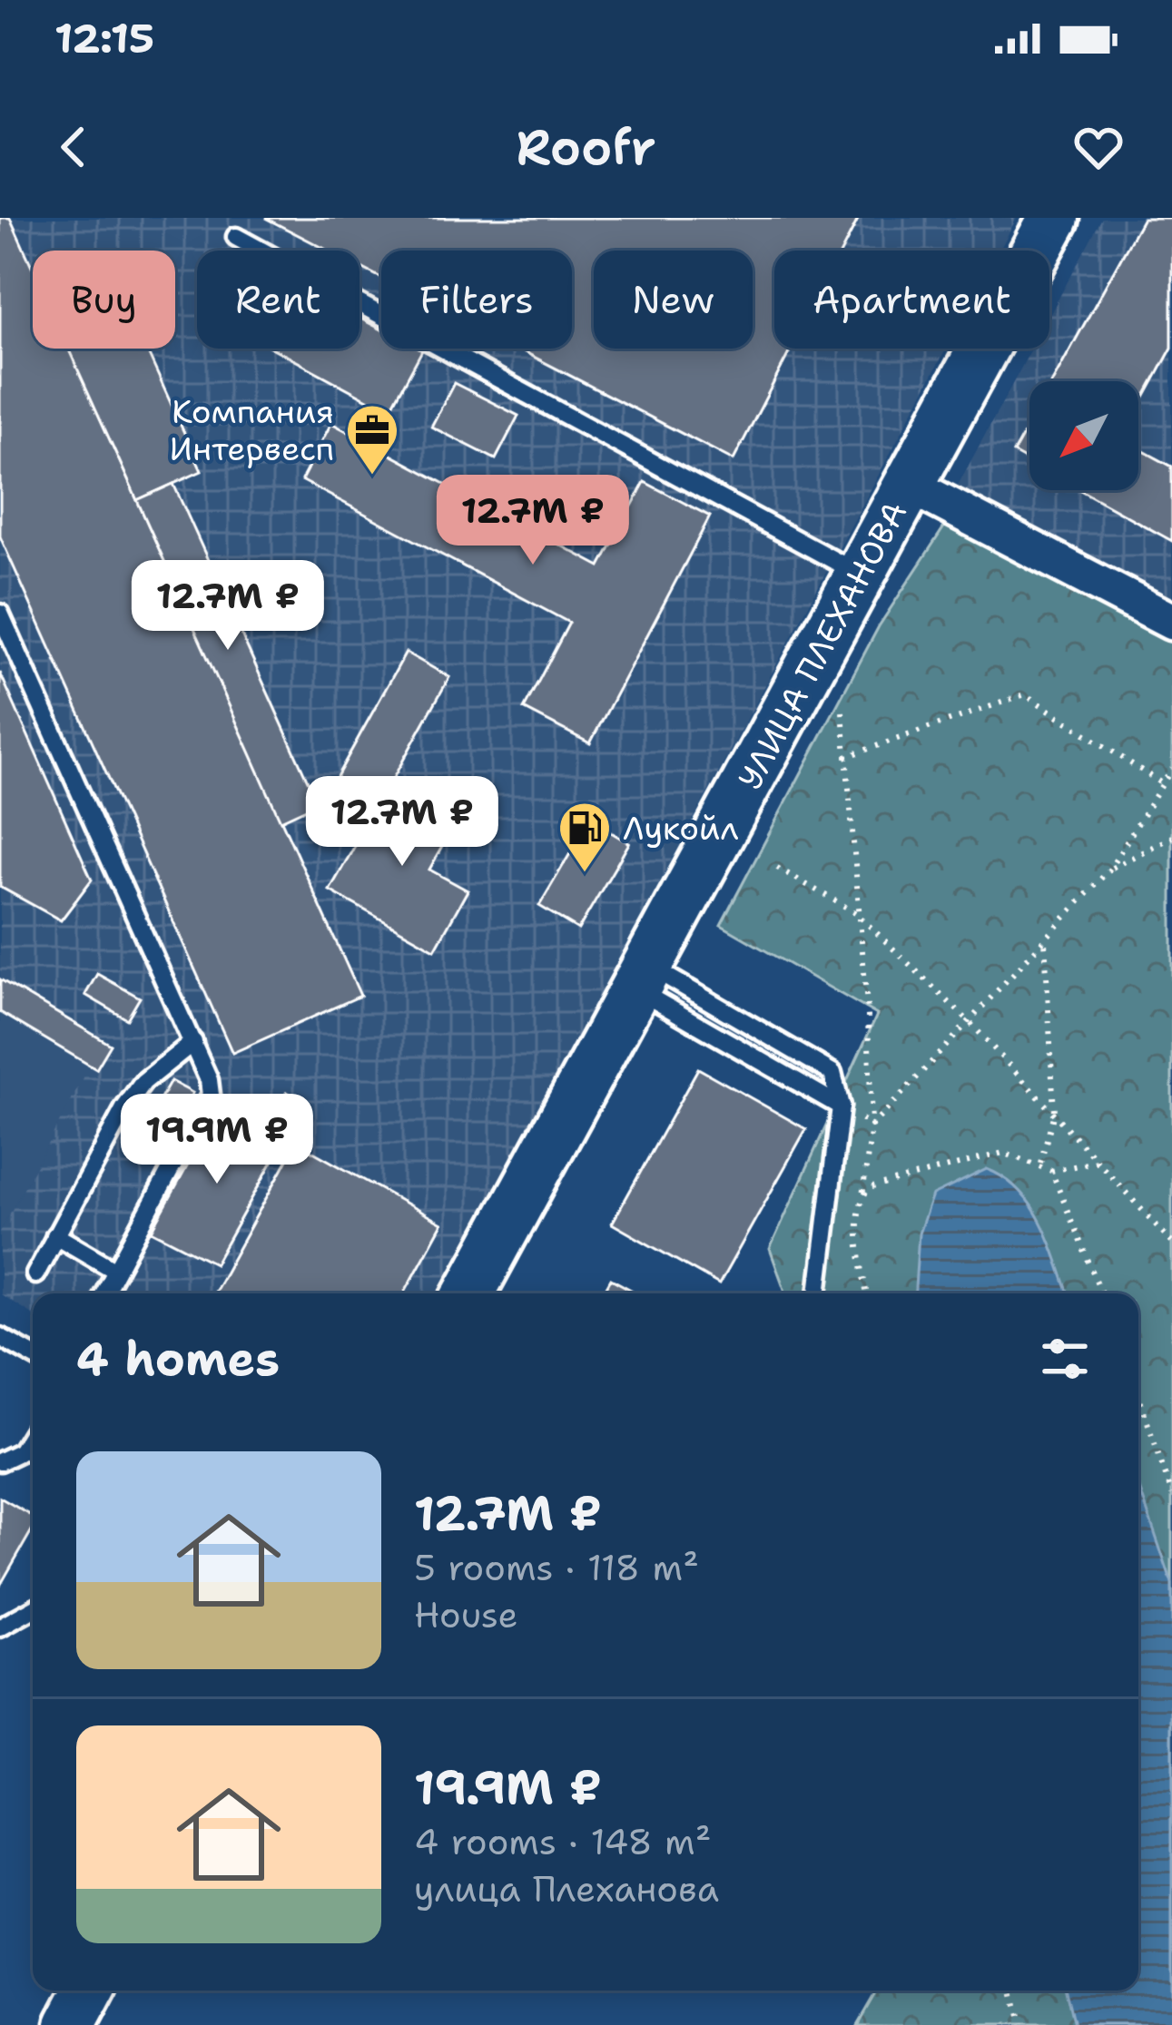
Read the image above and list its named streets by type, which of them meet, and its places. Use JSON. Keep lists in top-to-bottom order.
{
  "streets": {
    "main road": ["УЛИЦА ПЛЕХАНОВА"]
  },
  "places": {
    "office": ["Компания Интервесп"],
    "fuel station": ["Лукойл"]
  },
  "north": "bottom left",
  "page": {
    "status": "12:15",
    "header": "Roofr",
    "chip": [
      "Buy",
      "Rent",
      "Filters",
      "New",
      "Apartment"
    ],
    "price": [
      "12.7M ₽",
      "12.7M ₽",
      "12.7M ₽",
      "19.9M ₽"
    ],
    "heading": "4 homes",
    "list": [
      {
        "name": "12.7M ₽",
        "note": "5 rooms · 118 m² · House"
      },
      {
        "name": "19.9M ₽",
        "note": "4 rooms · 148 m² · улица Плеханова"
      }
    ]
  }
}
